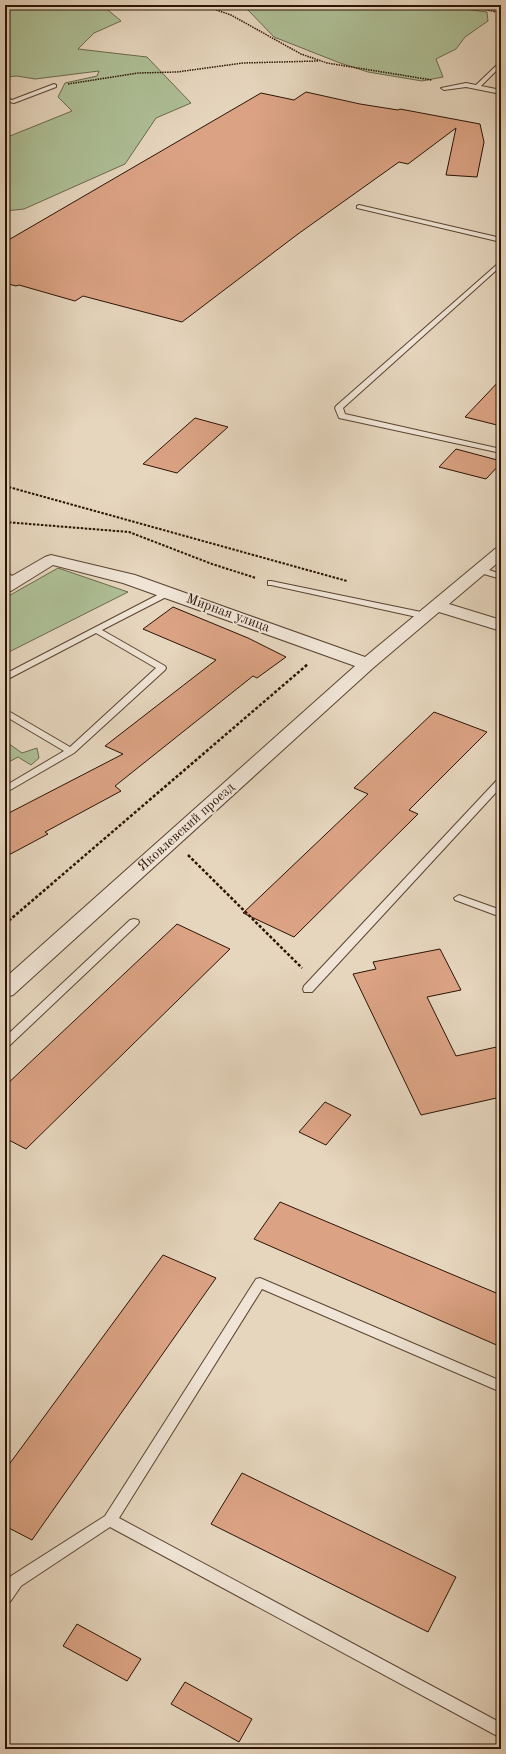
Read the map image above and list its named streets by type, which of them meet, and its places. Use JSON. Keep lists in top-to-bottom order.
{
  "streets": {
    "street": ["Мирная улица", "Яковлевский проезд"]
  },
  "crossings": [
    ["Мирная улица", "Яковлевский проезд"]
  ]
}
